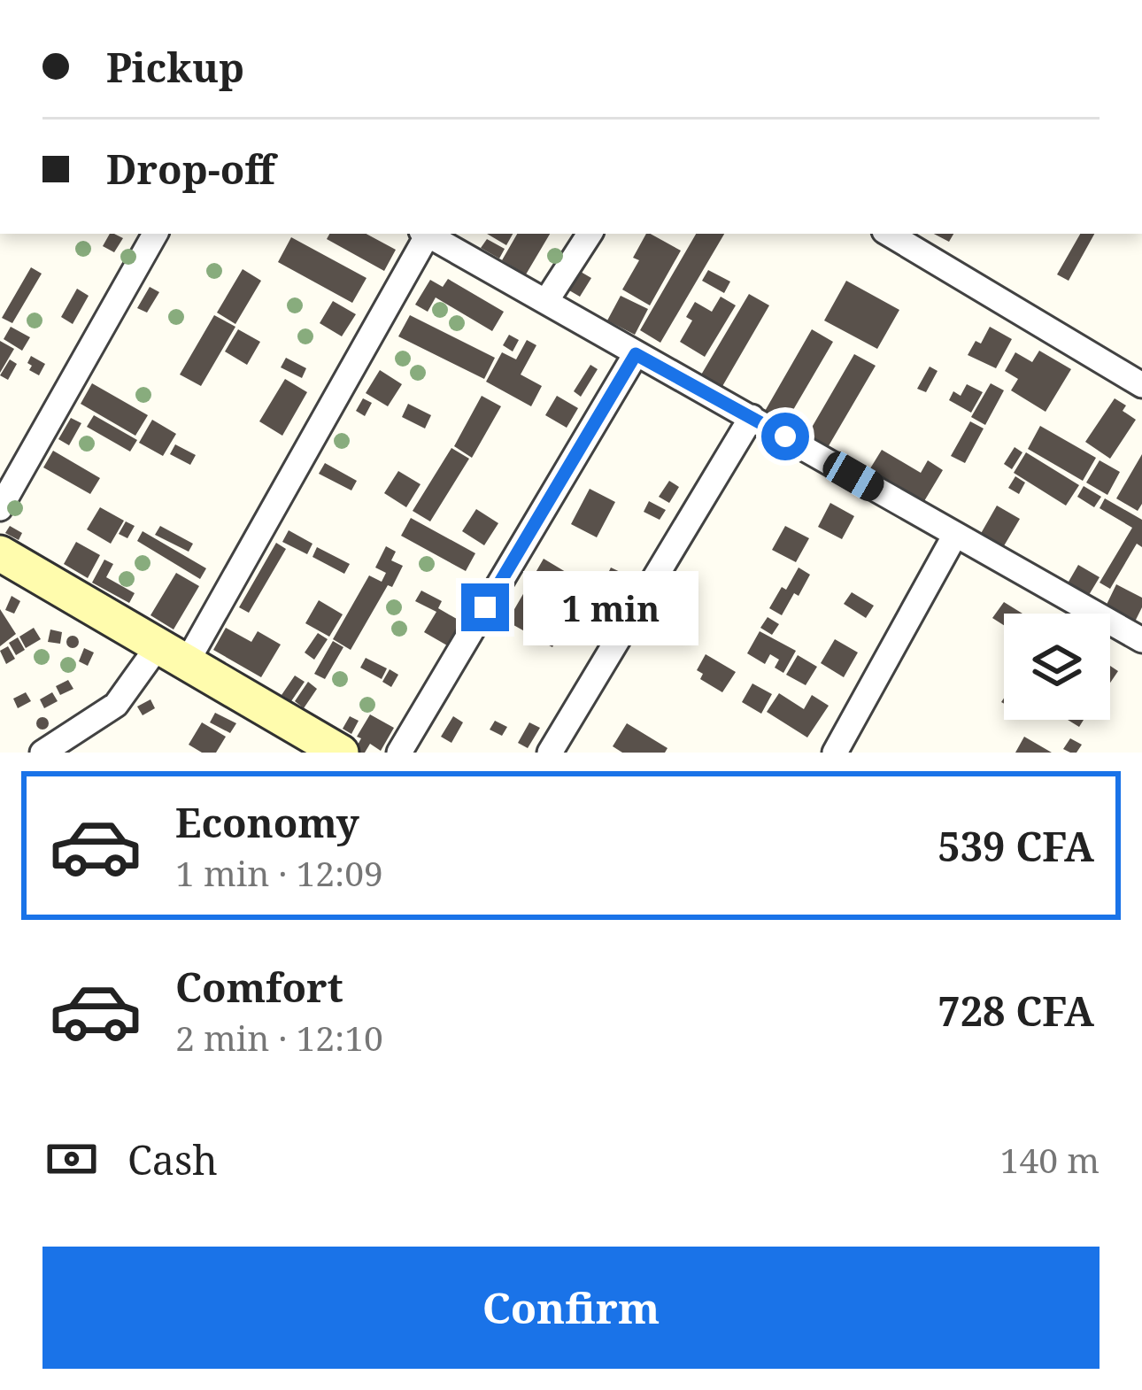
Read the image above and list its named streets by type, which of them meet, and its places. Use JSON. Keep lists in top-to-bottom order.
{
  "page": {
    "banner": ["Pickup", "Drop-off"],
    "bubble": "1 min",
    "list": [
      {
        "name": "Economy",
        "note": "1 min · 12:09",
        "value": "539 CFA"
      },
      {
        "name": "Comfort",
        "note": "2 min · 12:10",
        "value": "728 CFA"
      }
    ],
    "pay": ["Cash", "140 m"],
    "buttons": "Confirm"
  }
}
